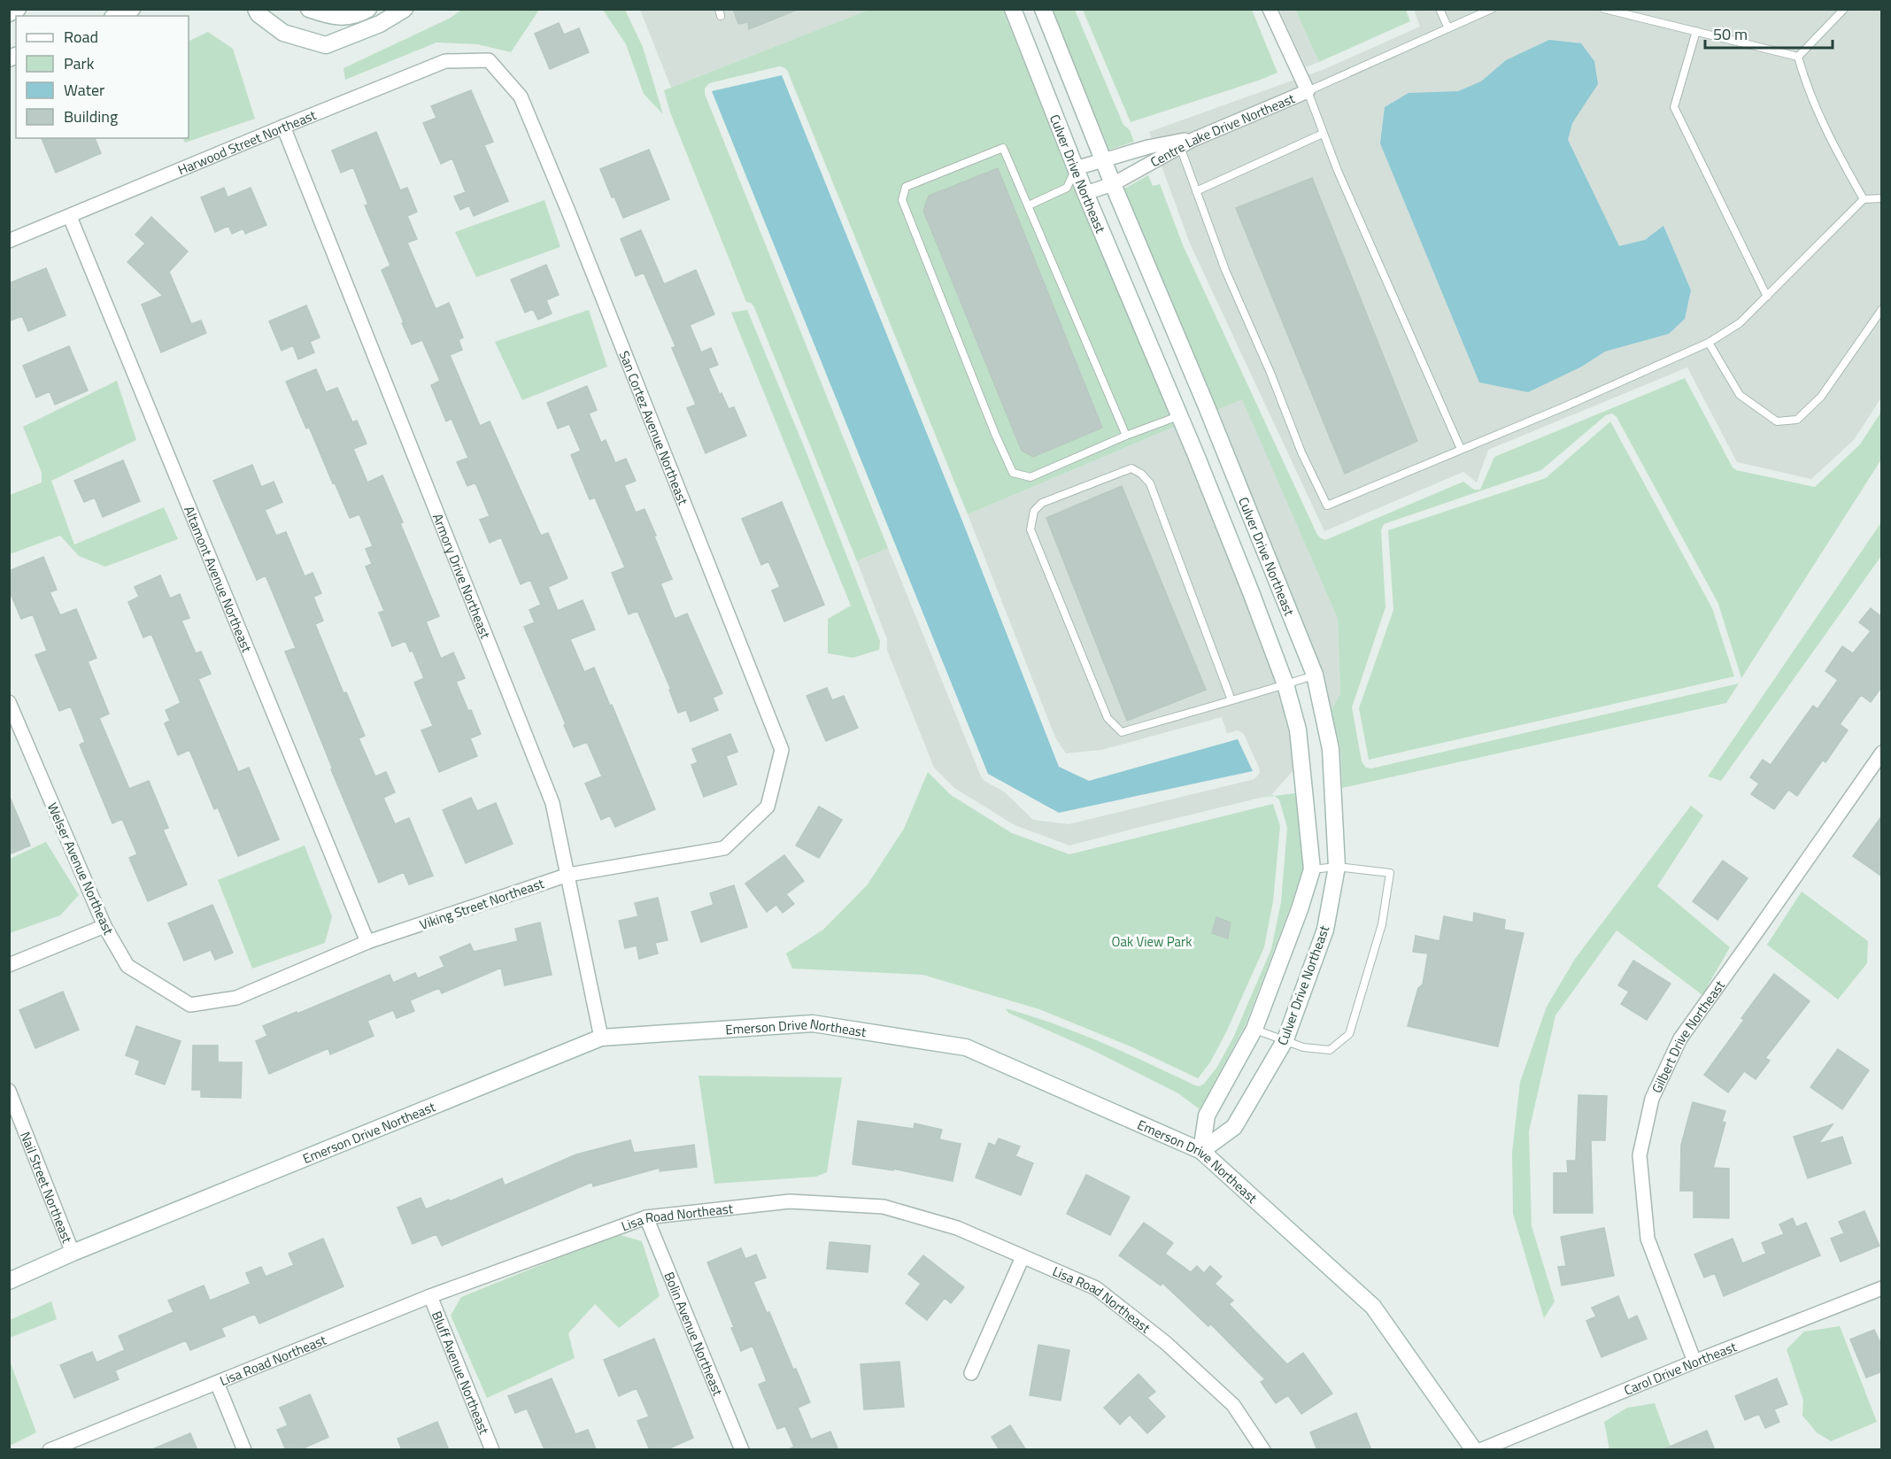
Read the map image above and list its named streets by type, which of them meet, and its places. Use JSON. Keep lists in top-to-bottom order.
{
  "streets": {
    "street": [
      "Centre Lake Drive Northeast",
      "Harwood Street Northeast",
      "Culver Drive Northeast",
      "San Cortez Avenue Northeast",
      "Armory Drive Northeast",
      "Altamont Avenue Northeast",
      "Welser Avenue Northeast",
      "Viking Street Northeast",
      "Emerson Drive Northeast",
      "Gilbert Drive Northeast",
      "Nail Street Northeast",
      "Lisa Road Northeast",
      "Bolin Avenue Northeast",
      "Carol Drive Northeast",
      "Bluff Avenue Northeast"
    ]
  },
  "crossings": [
    ["Centre Lake Drive Northeast", "Culver Drive Northeast"],
    ["Harwood Street Northeast", "San Cortez Avenue Northeast"],
    ["Harwood Street Northeast", "Armory Drive Northeast"],
    ["Harwood Street Northeast", "Altamont Avenue Northeast"],
    ["Culver Drive Northeast", "Emerson Drive Northeast"],
    ["San Cortez Avenue Northeast", "Viking Street Northeast"],
    ["Armory Drive Northeast", "Viking Street Northeast"],
    ["Armory Drive Northeast", "Emerson Drive Northeast"],
    ["Altamont Avenue Northeast", "Viking Street Northeast"],
    ["Welser Avenue Northeast", "Viking Street Northeast"],
    ["Emerson Drive Northeast", "Nail Street Northeast"],
    ["Gilbert Drive Northeast", "Carol Drive Northeast"],
    ["Lisa Road Northeast", "Bolin Avenue Northeast"],
    ["Lisa Road Northeast", "Bluff Avenue Northeast"]
  ],
  "parks": ["Oak View Park"],
  "legend": [
    "Road",
    "Park",
    "Water",
    "Building"
  ],
  "scale_bar": "50 m"
}
